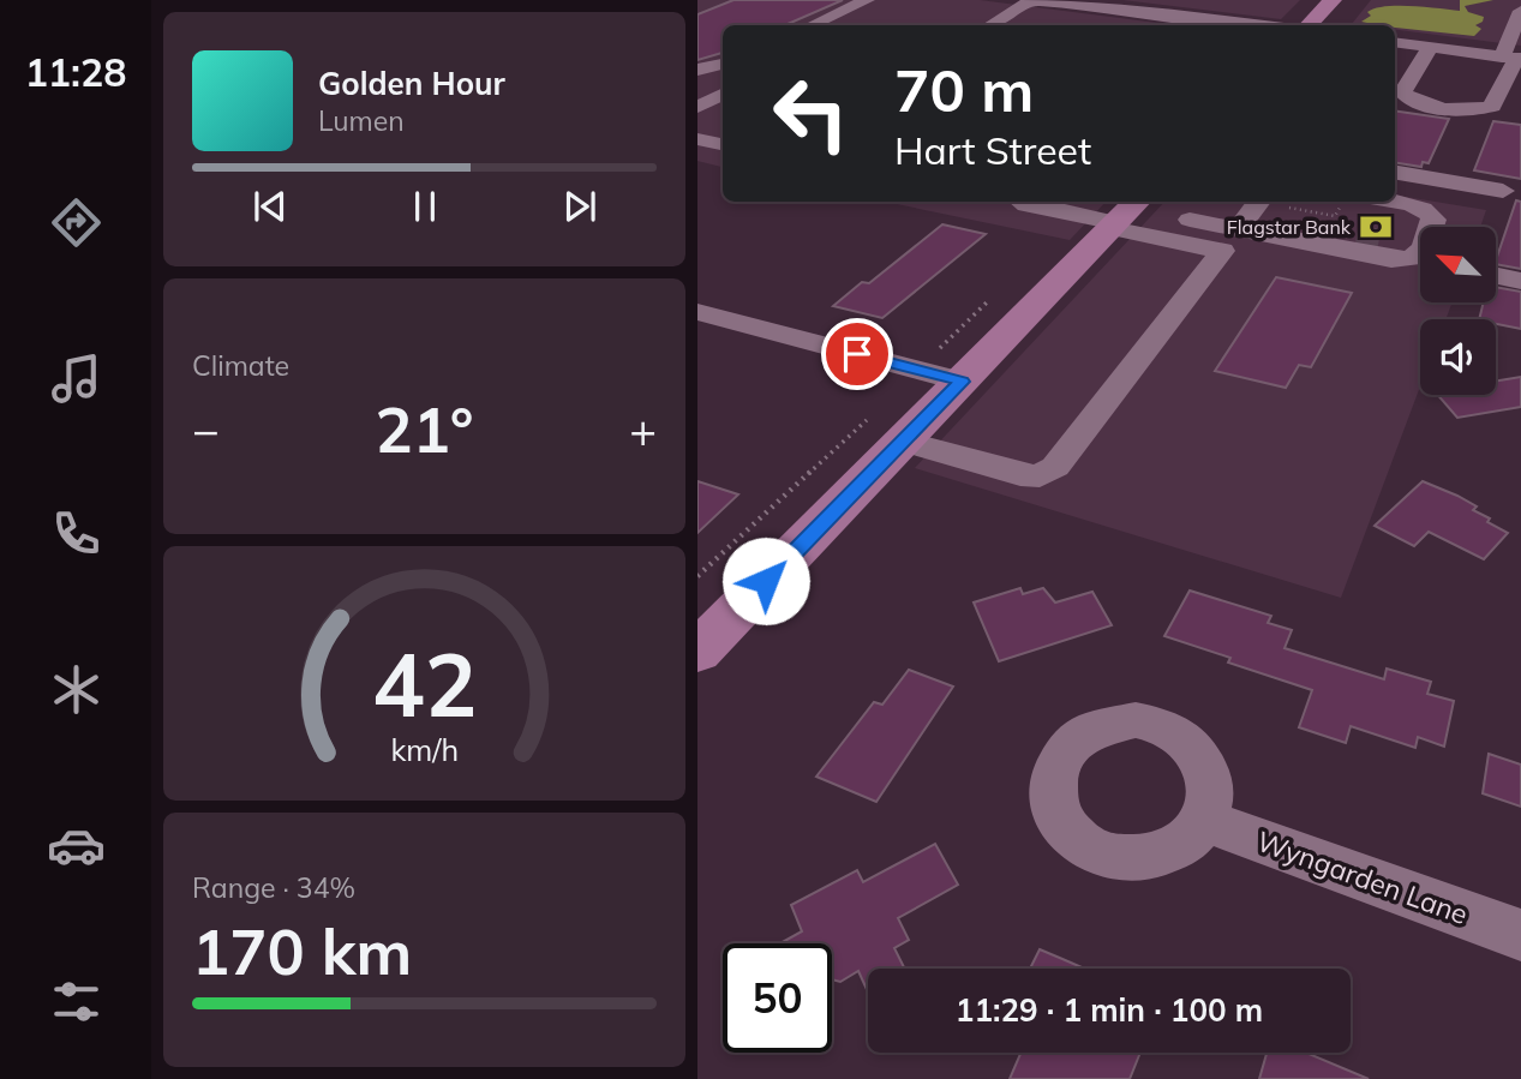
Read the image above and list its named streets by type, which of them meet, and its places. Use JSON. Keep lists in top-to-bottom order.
{
  "streets": {
    "street": ["Wyngarden Lane"]
  },
  "places": {
    "bank": ["Flagstar Bank"]
  },
  "north": "top left",
  "page": {
    "tabs": "11:28",
    "turn": ["70 m", "Hart Street"],
    "song": ["Golden Hour", "Lumen"],
    "tile": [
      "Climate",
      ["Range · 34%", "170 km"]
    ],
    "heat": ["−", "21°", "+"],
    "limit": "50",
    "trip": "11:29 · 1 min · 100 m",
    "gauge": ["42", "km/h"]
  }
}
